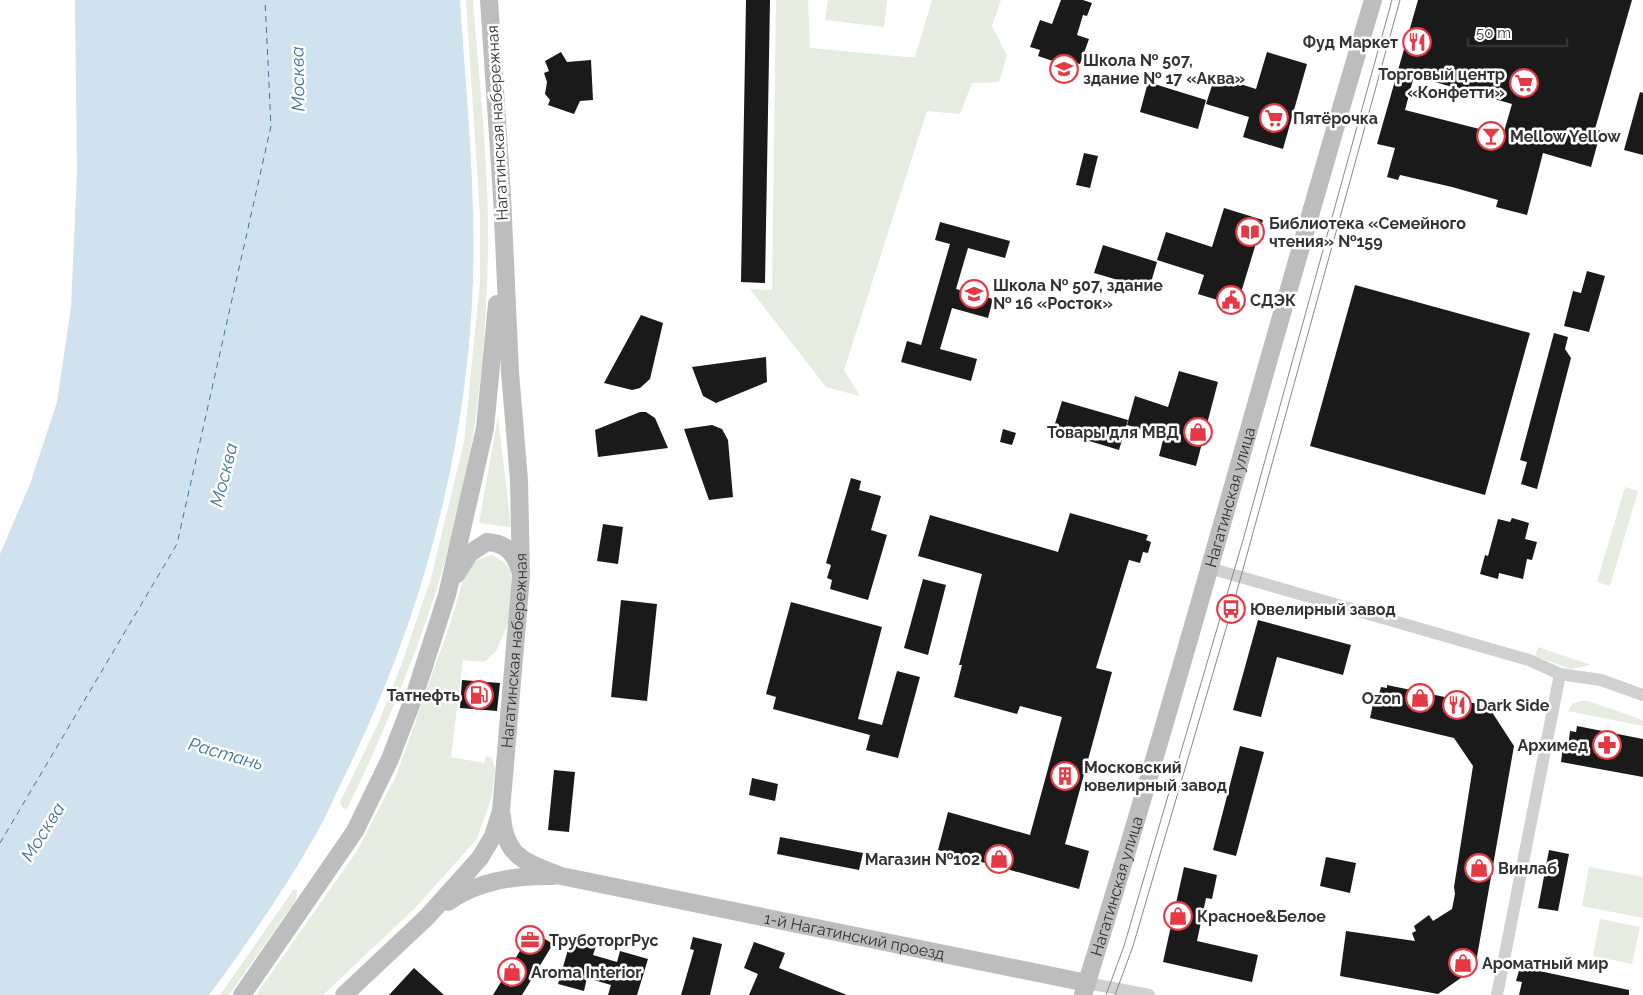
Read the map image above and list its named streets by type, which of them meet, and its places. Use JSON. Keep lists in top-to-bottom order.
{
  "streets": {
    "street": ["Нагатинская набережная", "Нагатинская улица", "1-й Нагатинский проезд"]
  },
  "crossings": [
    ["Нагатинская улица", "1-й Нагатинский проезд"]
  ],
  "water": ["Москва", "Растань"],
  "places": {
    "restaurant": ["Фуд Маркет", "Dark Side"],
    "school or university": ["Школа № 507, здание № 17 «Аква»", "Школа № 507, здание № 16 «Росток»"],
    "supermarket": ["Торговый центр «Конфетти»", "Пятёрочка"],
    "bar": ["Mellow Yellow"],
    "library": ["Библиотека «Семейного чтения» №159"],
    "public building": ["СДЭК"],
    "shop": [
      "Товары для МВД",
      "Ozon",
      "Магазин №102",
      "Винлаб",
      "Красное&Белое",
      "Ароматный мир",
      "Aroma Interior"
    ],
    "bus stop": ["Ювелирный завод"],
    "fuel station": ["Татнефть"],
    "pharmacy": ["Архимед"],
    "building": ["Московский ювелирный завод"],
    "office": ["ТруботоргРус"]
  },
  "scale_bar": "50 m"
}
